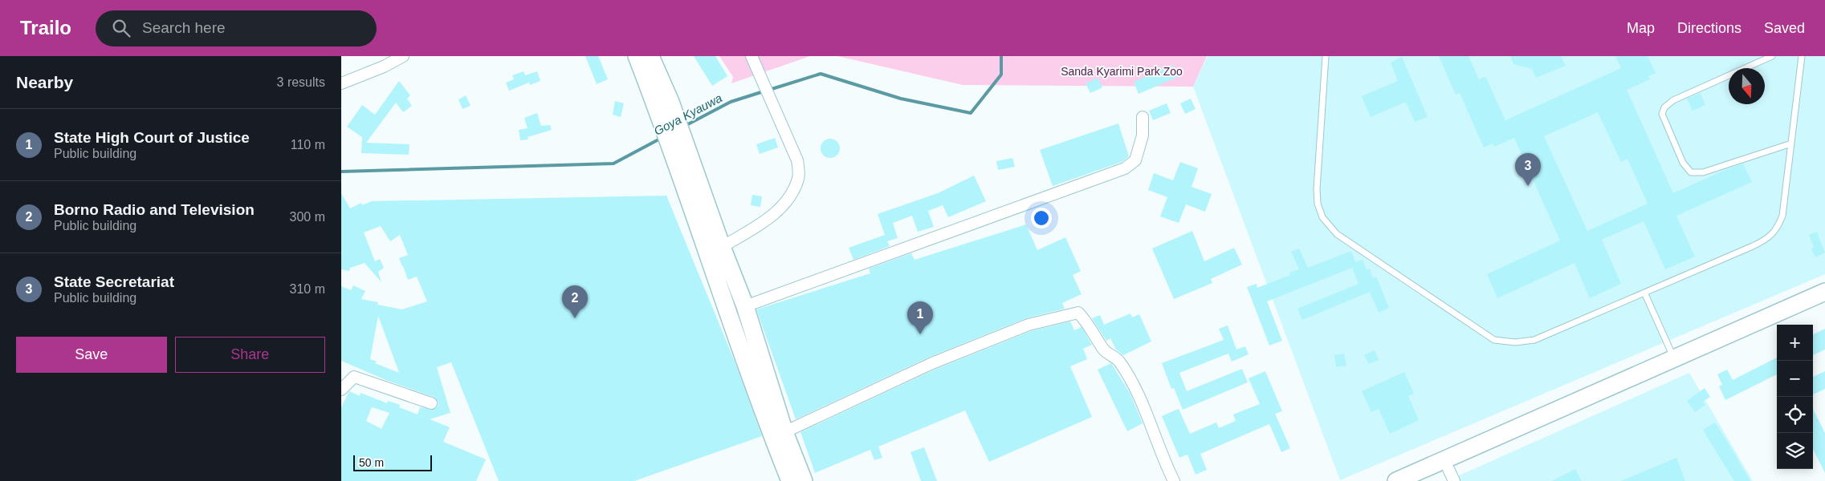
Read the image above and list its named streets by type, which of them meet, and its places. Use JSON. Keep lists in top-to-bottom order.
{
  "water": ["Goya Kyauwa"],
  "parks": ["Sanda Kyarimi Park Zoo"],
  "scale_bar": "50 m",
  "north": "bottom",
  "page": {
    "header": "Trailo",
    "search": "Search here",
    "nav": ["Map", "Directions", "Saved"],
    "heading": ["Nearby", "3 results"],
    "list": [
      {
        "mark": "1",
        "name": "State High Court of Justice",
        "note": "Public building",
        "value": "110 m"
      },
      {
        "mark": "2",
        "name": "Borno Radio and Television",
        "note": "Public building",
        "value": "300 m"
      },
      {
        "mark": "3",
        "name": "State Secretariat",
        "note": "Public building",
        "value": "310 m"
      }
    ],
    "pins": ["3", "2", "1"],
    "buttons": ["Save", "Share"],
    "map_buttons": ["+", "−"],
    "scale": "50 m"
  }
}
